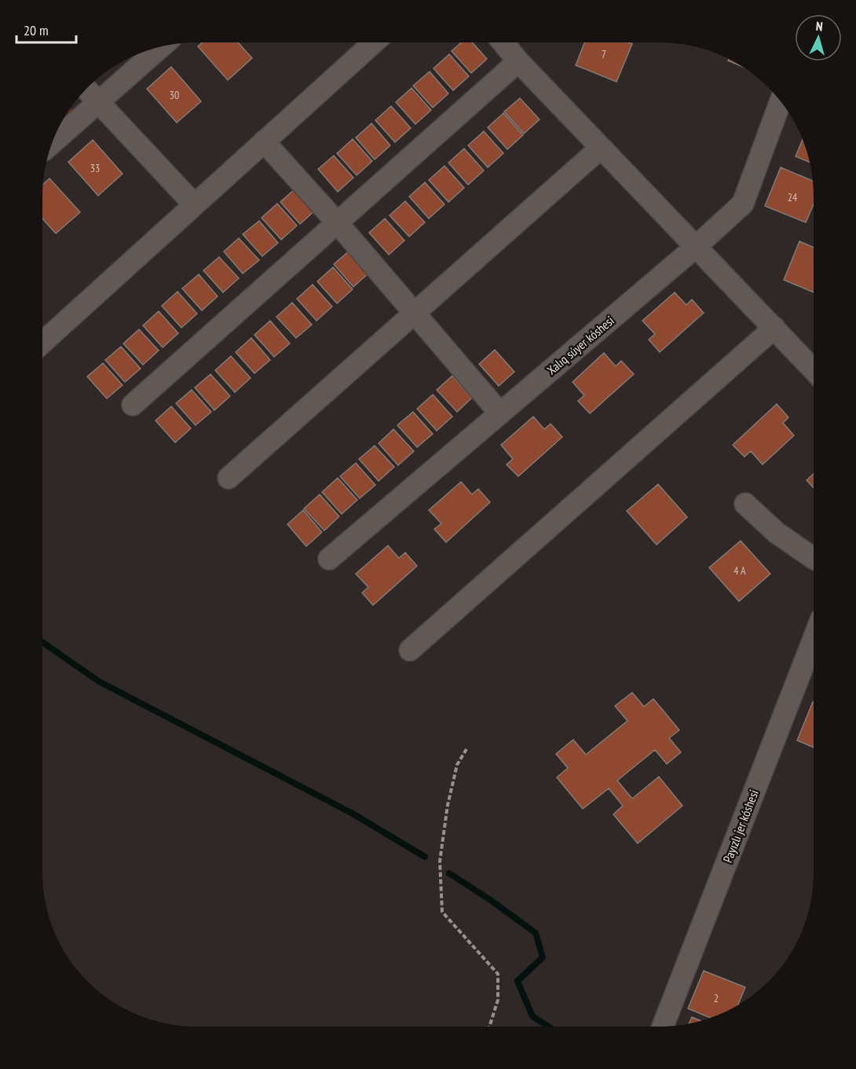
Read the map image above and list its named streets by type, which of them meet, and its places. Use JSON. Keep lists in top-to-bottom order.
{
  "streets": {
    "street": ["Xalıq súyer kóshesi", "Payızlı jer kóshesi"]
  },
  "house_numbers": [
    "7",
    "30",
    "33",
    "24",
    "4 А",
    "2"
  ],
  "scale_bar": "20 m",
  "north": "top"
}
